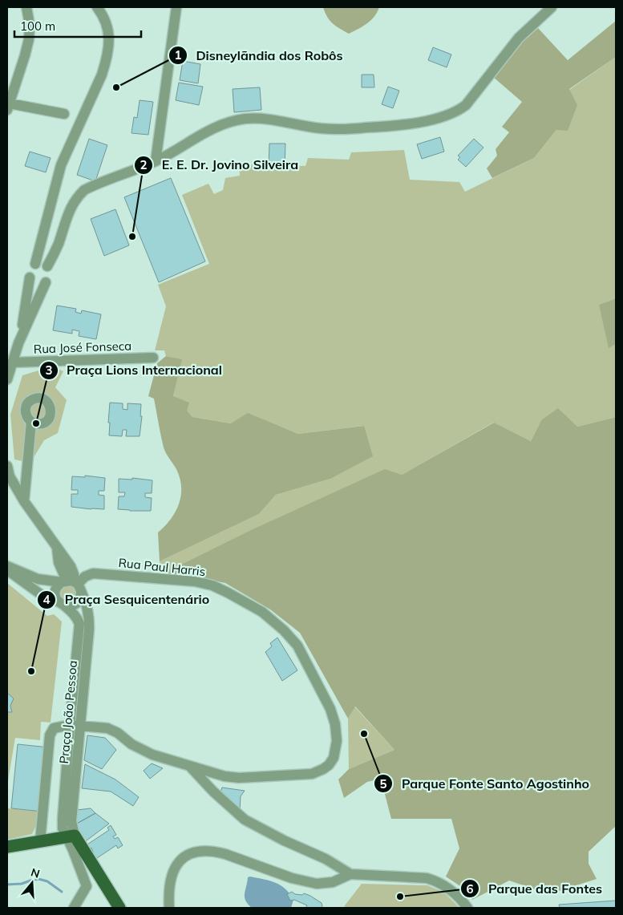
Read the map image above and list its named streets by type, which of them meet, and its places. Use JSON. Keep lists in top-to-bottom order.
{
  "streets": {
    "street": ["Rua José Fonseca", "Rua Paul Harris", "Praça João Pessoa"]
  },
  "crossings": [
    ["Rua Paul Harris", "Praça João Pessoa"]
  ],
  "places": [
    "Disneylãndia dos Robôs",
    "E. E. Dr. Jovino Silveira",
    "Praça Lions Internacional",
    "Praça Sesquicentenário",
    "Parque Fonte Santo Agostinho",
    "Parque das Fontes"
  ],
  "scale_bar": "100 m",
  "north": "top"
}
